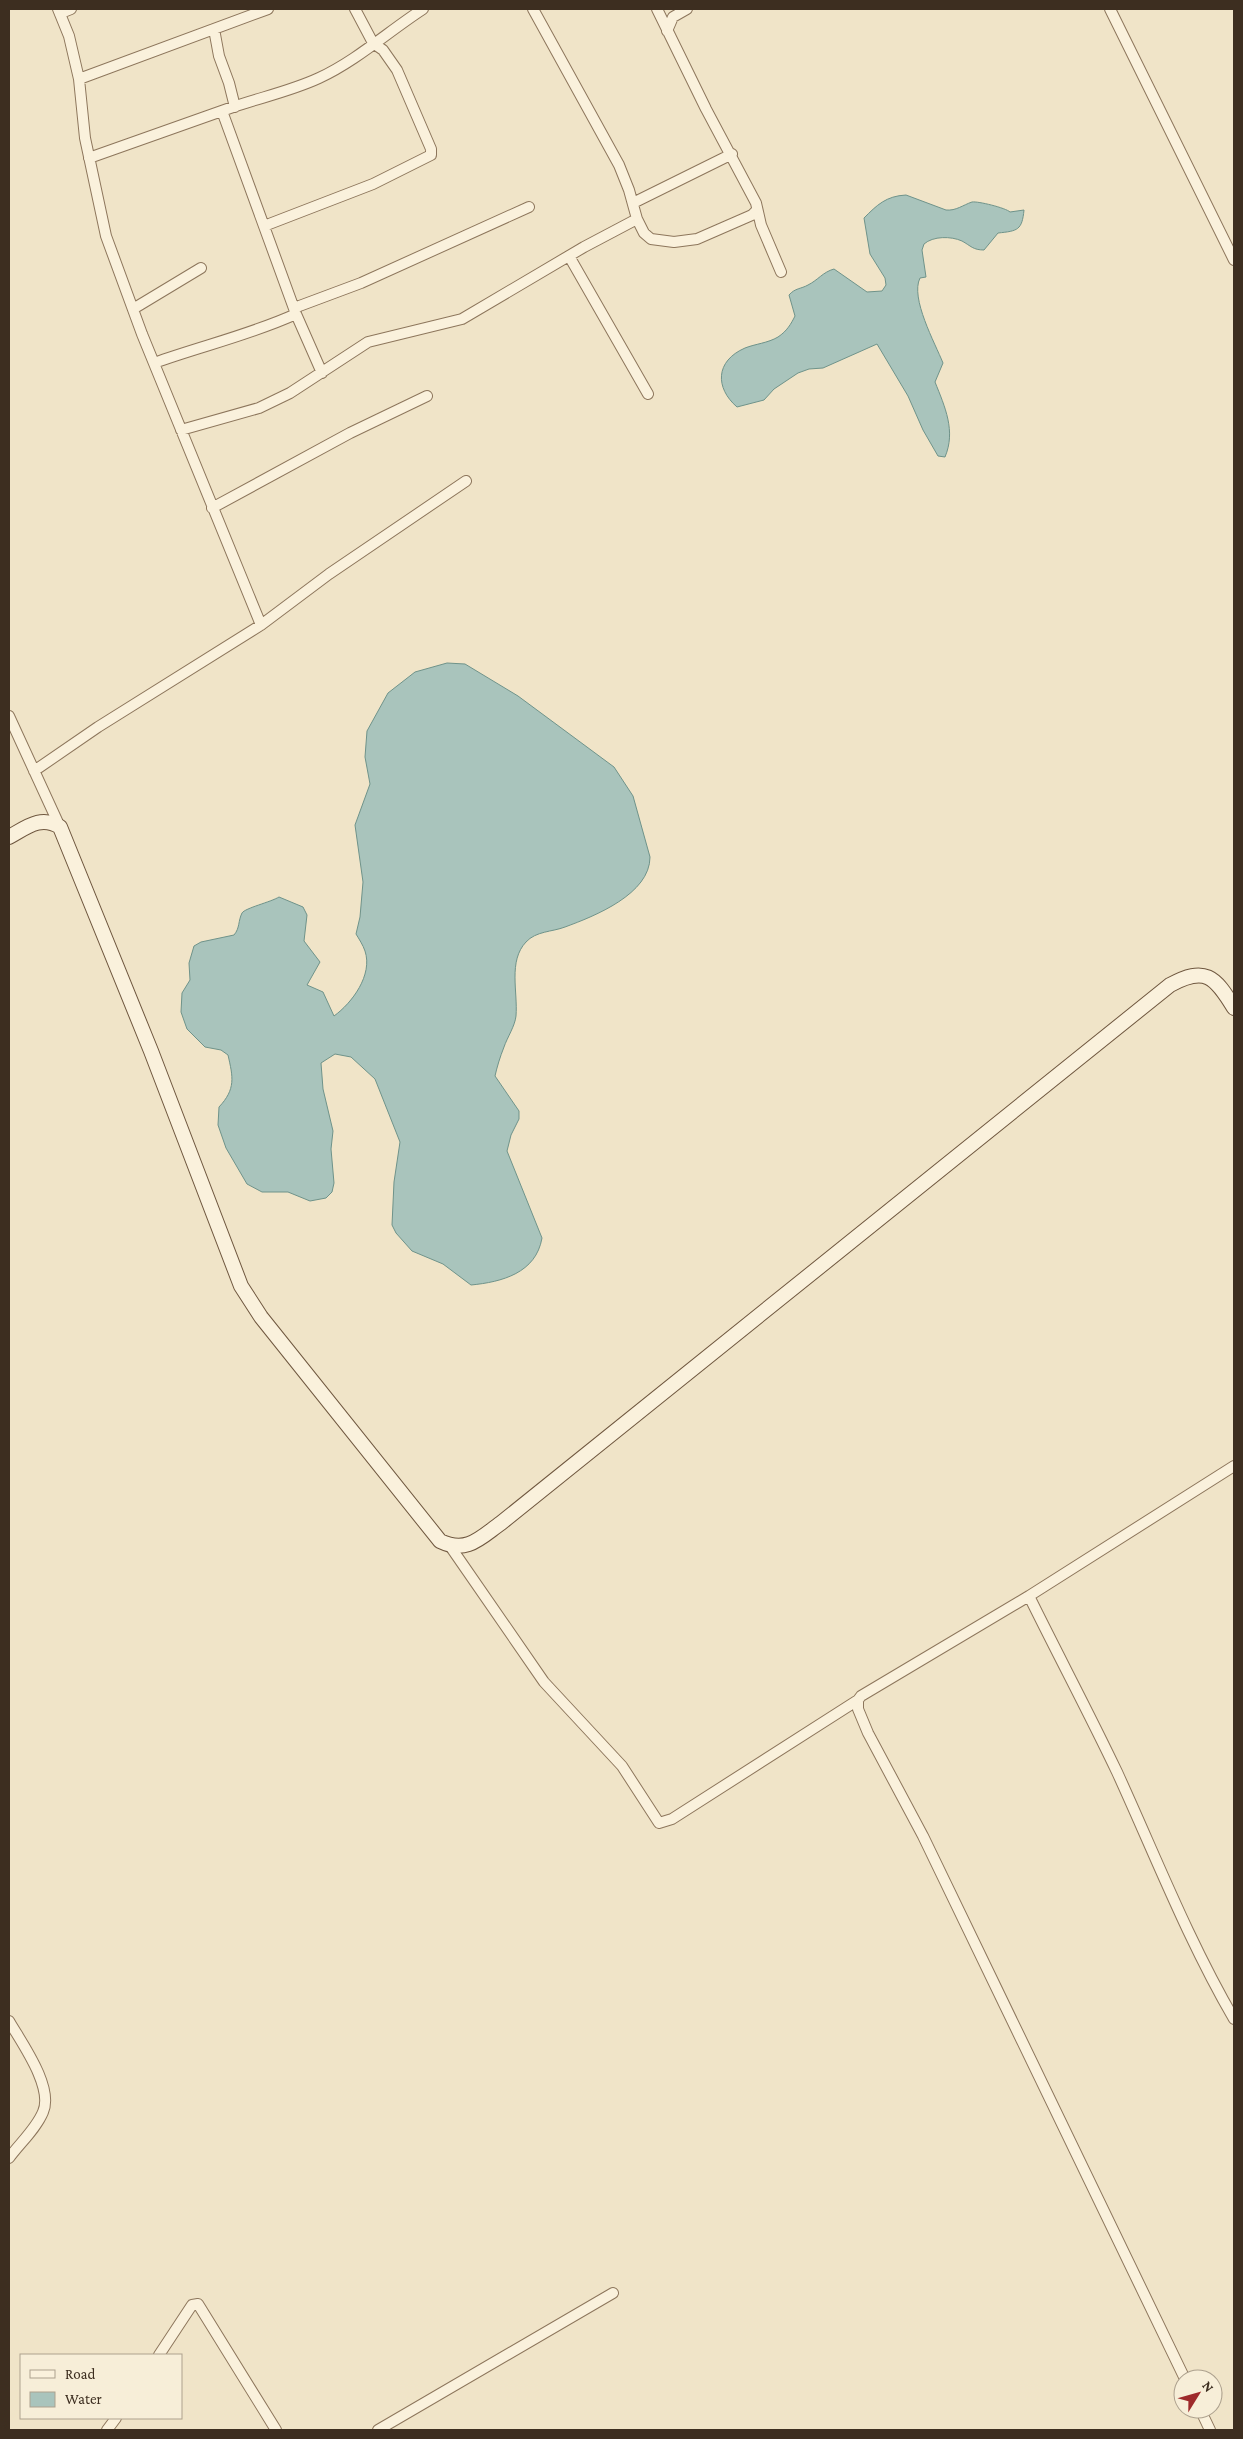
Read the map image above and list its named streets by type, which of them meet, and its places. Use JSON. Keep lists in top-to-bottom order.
{
  "legend": ["Road", "Water"],
  "north": "top right"
}
